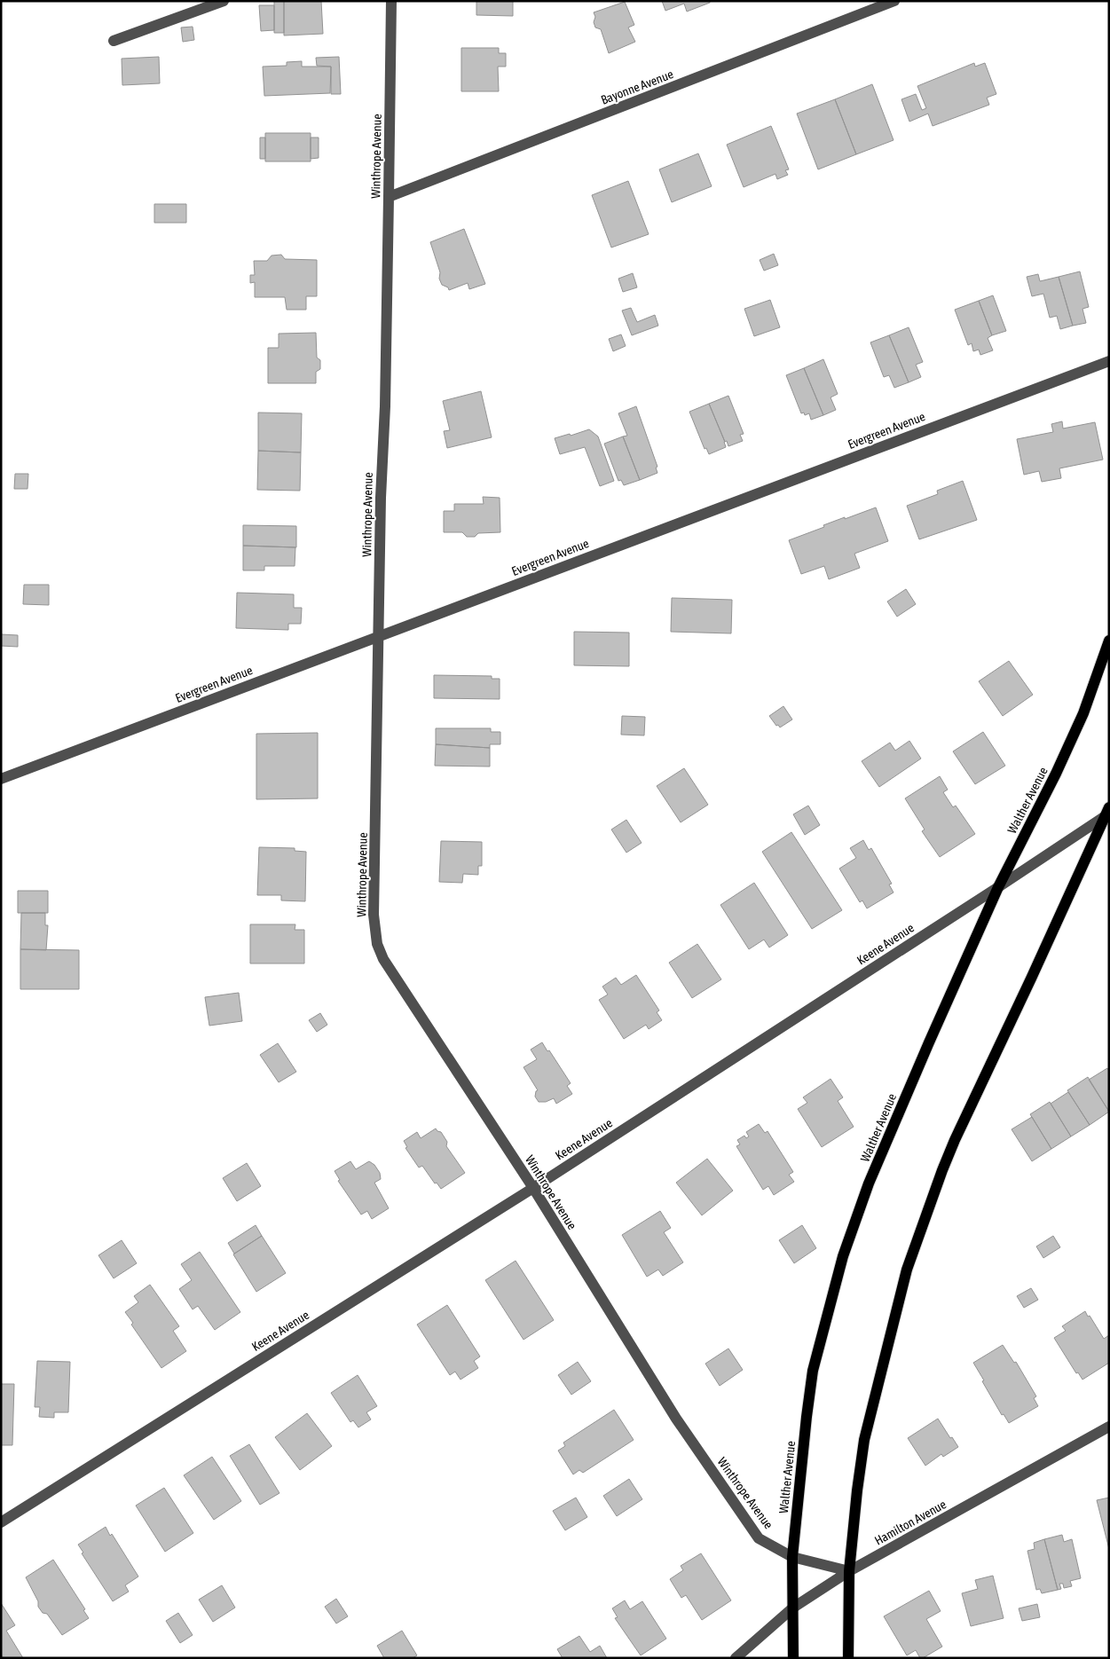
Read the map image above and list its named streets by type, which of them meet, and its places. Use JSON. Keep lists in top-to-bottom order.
{
  "streets": {
    "main road": ["Walther Avenue"],
    "street": [
      "Bayonne Avenue",
      "Winthrope Avenue",
      "Evergreen Avenue",
      "Keene Avenue",
      "Hamilton Avenue"
    ]
  },
  "crossings": [
    ["Bayonne Avenue", "Winthrope Avenue"],
    ["Winthrope Avenue", "Evergreen Avenue"],
    ["Winthrope Avenue", "Walther Avenue"],
    ["Winthrope Avenue", "Keene Avenue"],
    ["Winthrope Avenue", "Hamilton Avenue"],
    ["Walther Avenue", "Keene Avenue"],
    ["Walther Avenue", "Hamilton Avenue"]
  ]
}
